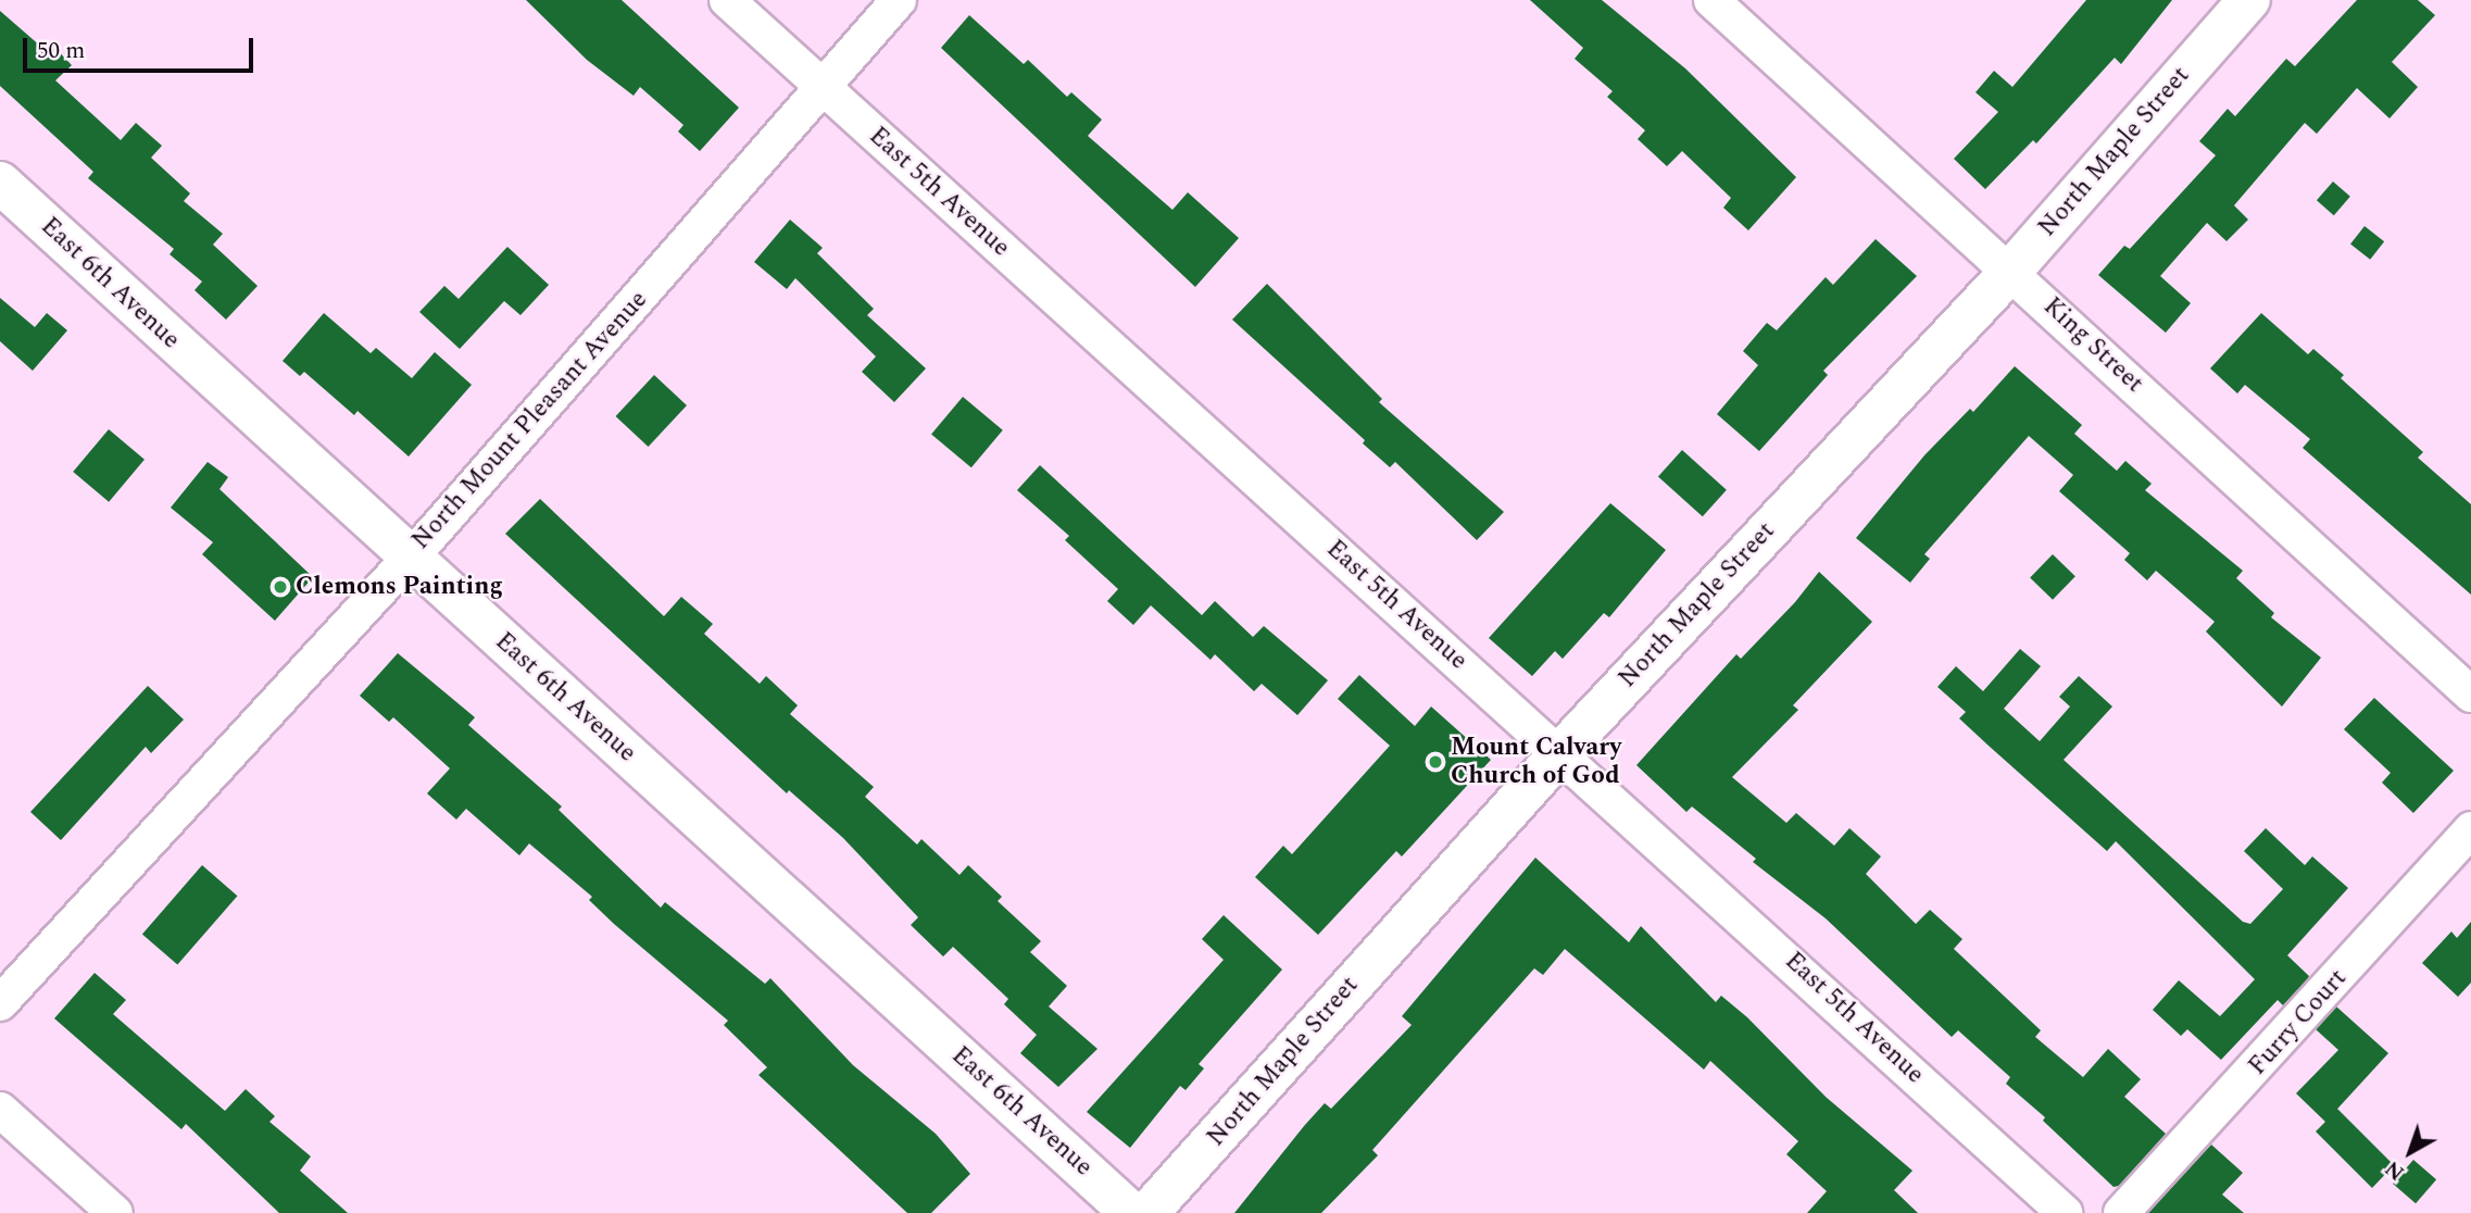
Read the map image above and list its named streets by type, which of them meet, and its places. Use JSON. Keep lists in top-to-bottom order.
{
  "streets": {
    "street": [
      "North Maple Street",
      "East 5th Avenue",
      "East 6th Avenue",
      "King Street",
      "North Mount Pleasant Avenue",
      "Furry Court"
    ]
  },
  "crossings": [
    ["North Maple Street", "East 5th Avenue"],
    ["North Maple Street", "King Street"],
    ["East 5th Avenue", "North Mount Pleasant Avenue"],
    ["East 6th Avenue", "North Mount Pleasant Avenue"]
  ],
  "places": ["Clemons Painting", "Mount Calvary Church of God"],
  "scale_bar": "50 m",
  "north": "bottom left"
}
